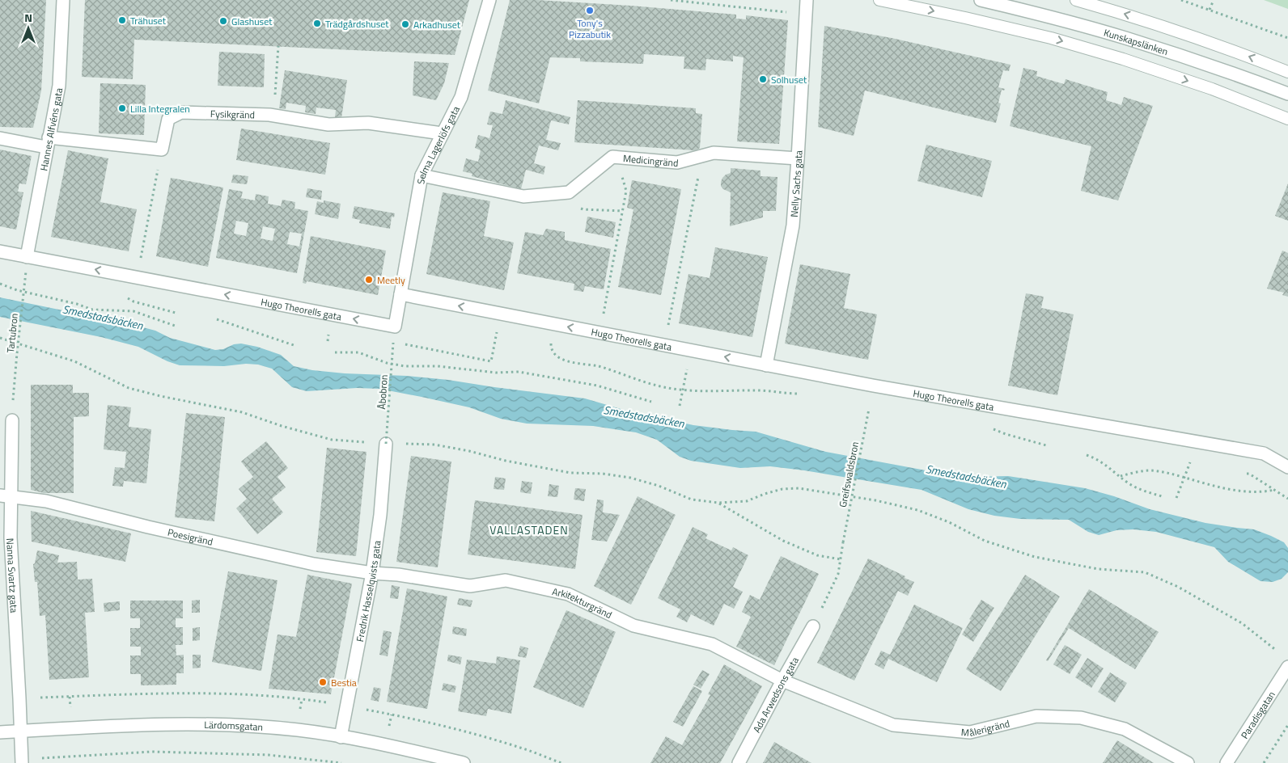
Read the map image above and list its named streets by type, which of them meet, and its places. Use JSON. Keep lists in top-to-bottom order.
{
  "streets": {
    "street": [
      "Kunskapslänken",
      "Fysikgränd",
      "Hannes Alfvéns gata",
      "Selma Lagerlöfs gata",
      "Medicingränd",
      "Nelly Sachs gata",
      "Hugo Theorells gata",
      "Poesigränd",
      "Nanna Svartz gata",
      "Fredrik Hasselqvists gata",
      "Arkitekturgränd",
      "Ada Arwedsons gata",
      "Paradisgatan",
      "Lärdomsgatan",
      "Målerigränd"
    ],
    "path": ["Tartubron", "Åbobron", "Greifswaldsbron"]
  },
  "crossings": [
    ["Fysikgränd", "Selma Lagerlöfs gata"],
    ["Hannes Alfvéns gata", "Hugo Theorells gata"],
    ["Selma Lagerlöfs gata", "Hugo Theorells gata"],
    ["Medicingränd", "Nelly Sachs gata"],
    ["Nelly Sachs gata", "Hugo Theorells gata"],
    ["Tartubron", "Nanna Svartz gata"],
    ["Åbobron", "Fredrik Hasselqvists gata"],
    ["Greifswaldsbron", "Ada Arwedsons gata"],
    ["Poesigränd", "Nanna Svartz gata"],
    ["Poesigränd", "Fredrik Hasselqvists gata"],
    ["Poesigränd", "Arkitekturgränd"],
    ["Nanna Svartz gata", "Lärdomsgatan"],
    ["Fredrik Hasselqvists gata", "Arkitekturgränd"],
    ["Fredrik Hasselqvists gata", "Lärdomsgatan"],
    ["Arkitekturgränd", "Ada Arwedsons gata"],
    ["Arkitekturgränd", "Målerigränd"],
    ["Ada Arwedsons gata", "Målerigränd"]
  ],
  "one_way": ["Hugo Theorells gata"],
  "districts": ["VALLASTADEN"],
  "water": ["Smedstadsbäcken"],
  "places": [
    "Tony's Pizzabutik",
    "Trähuset",
    "Glashuset",
    "Trädgårdshuset",
    "Arkadhuset",
    "Solhuset",
    "Lilla Integralen",
    "Meetly",
    "Bestia"
  ],
  "north": "top"
}
